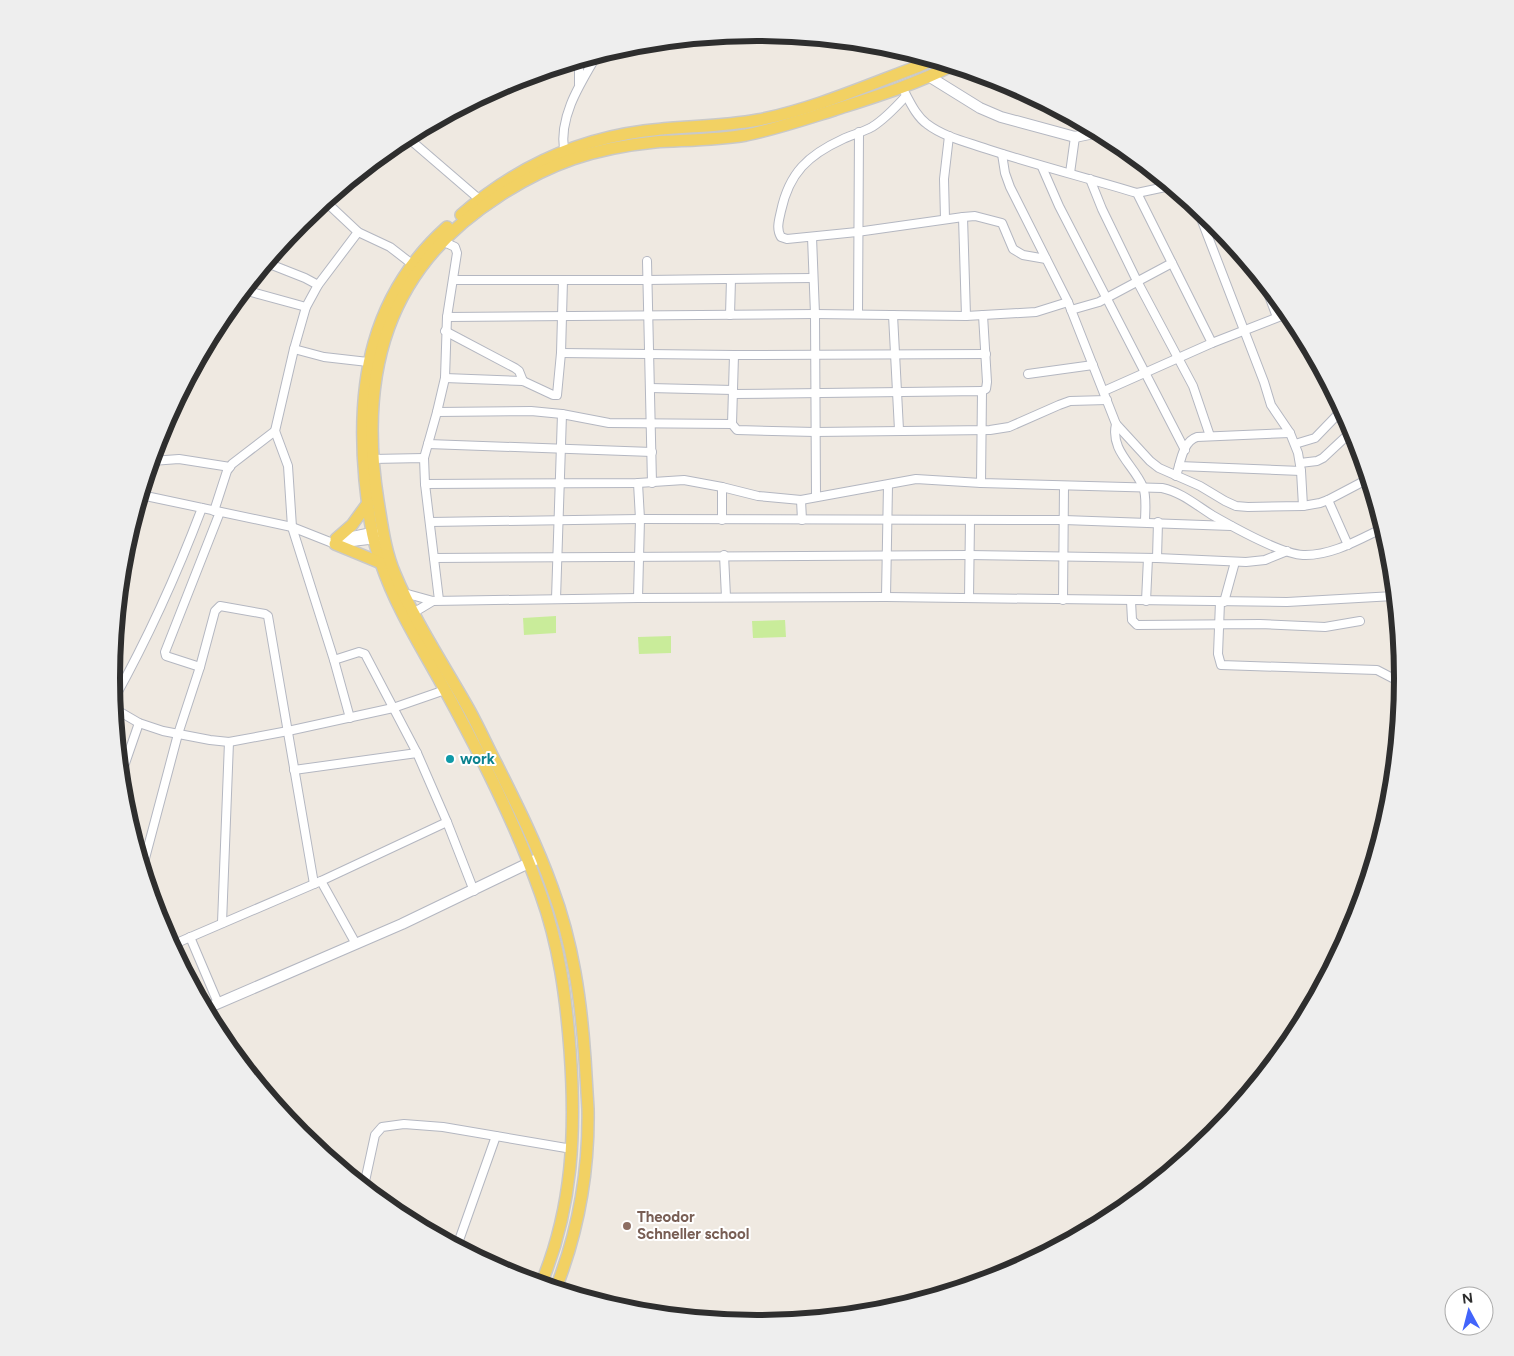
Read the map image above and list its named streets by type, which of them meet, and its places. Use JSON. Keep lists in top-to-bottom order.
{
  "places": ["work", "Theodor Schneller school"],
  "north": "top"
}
